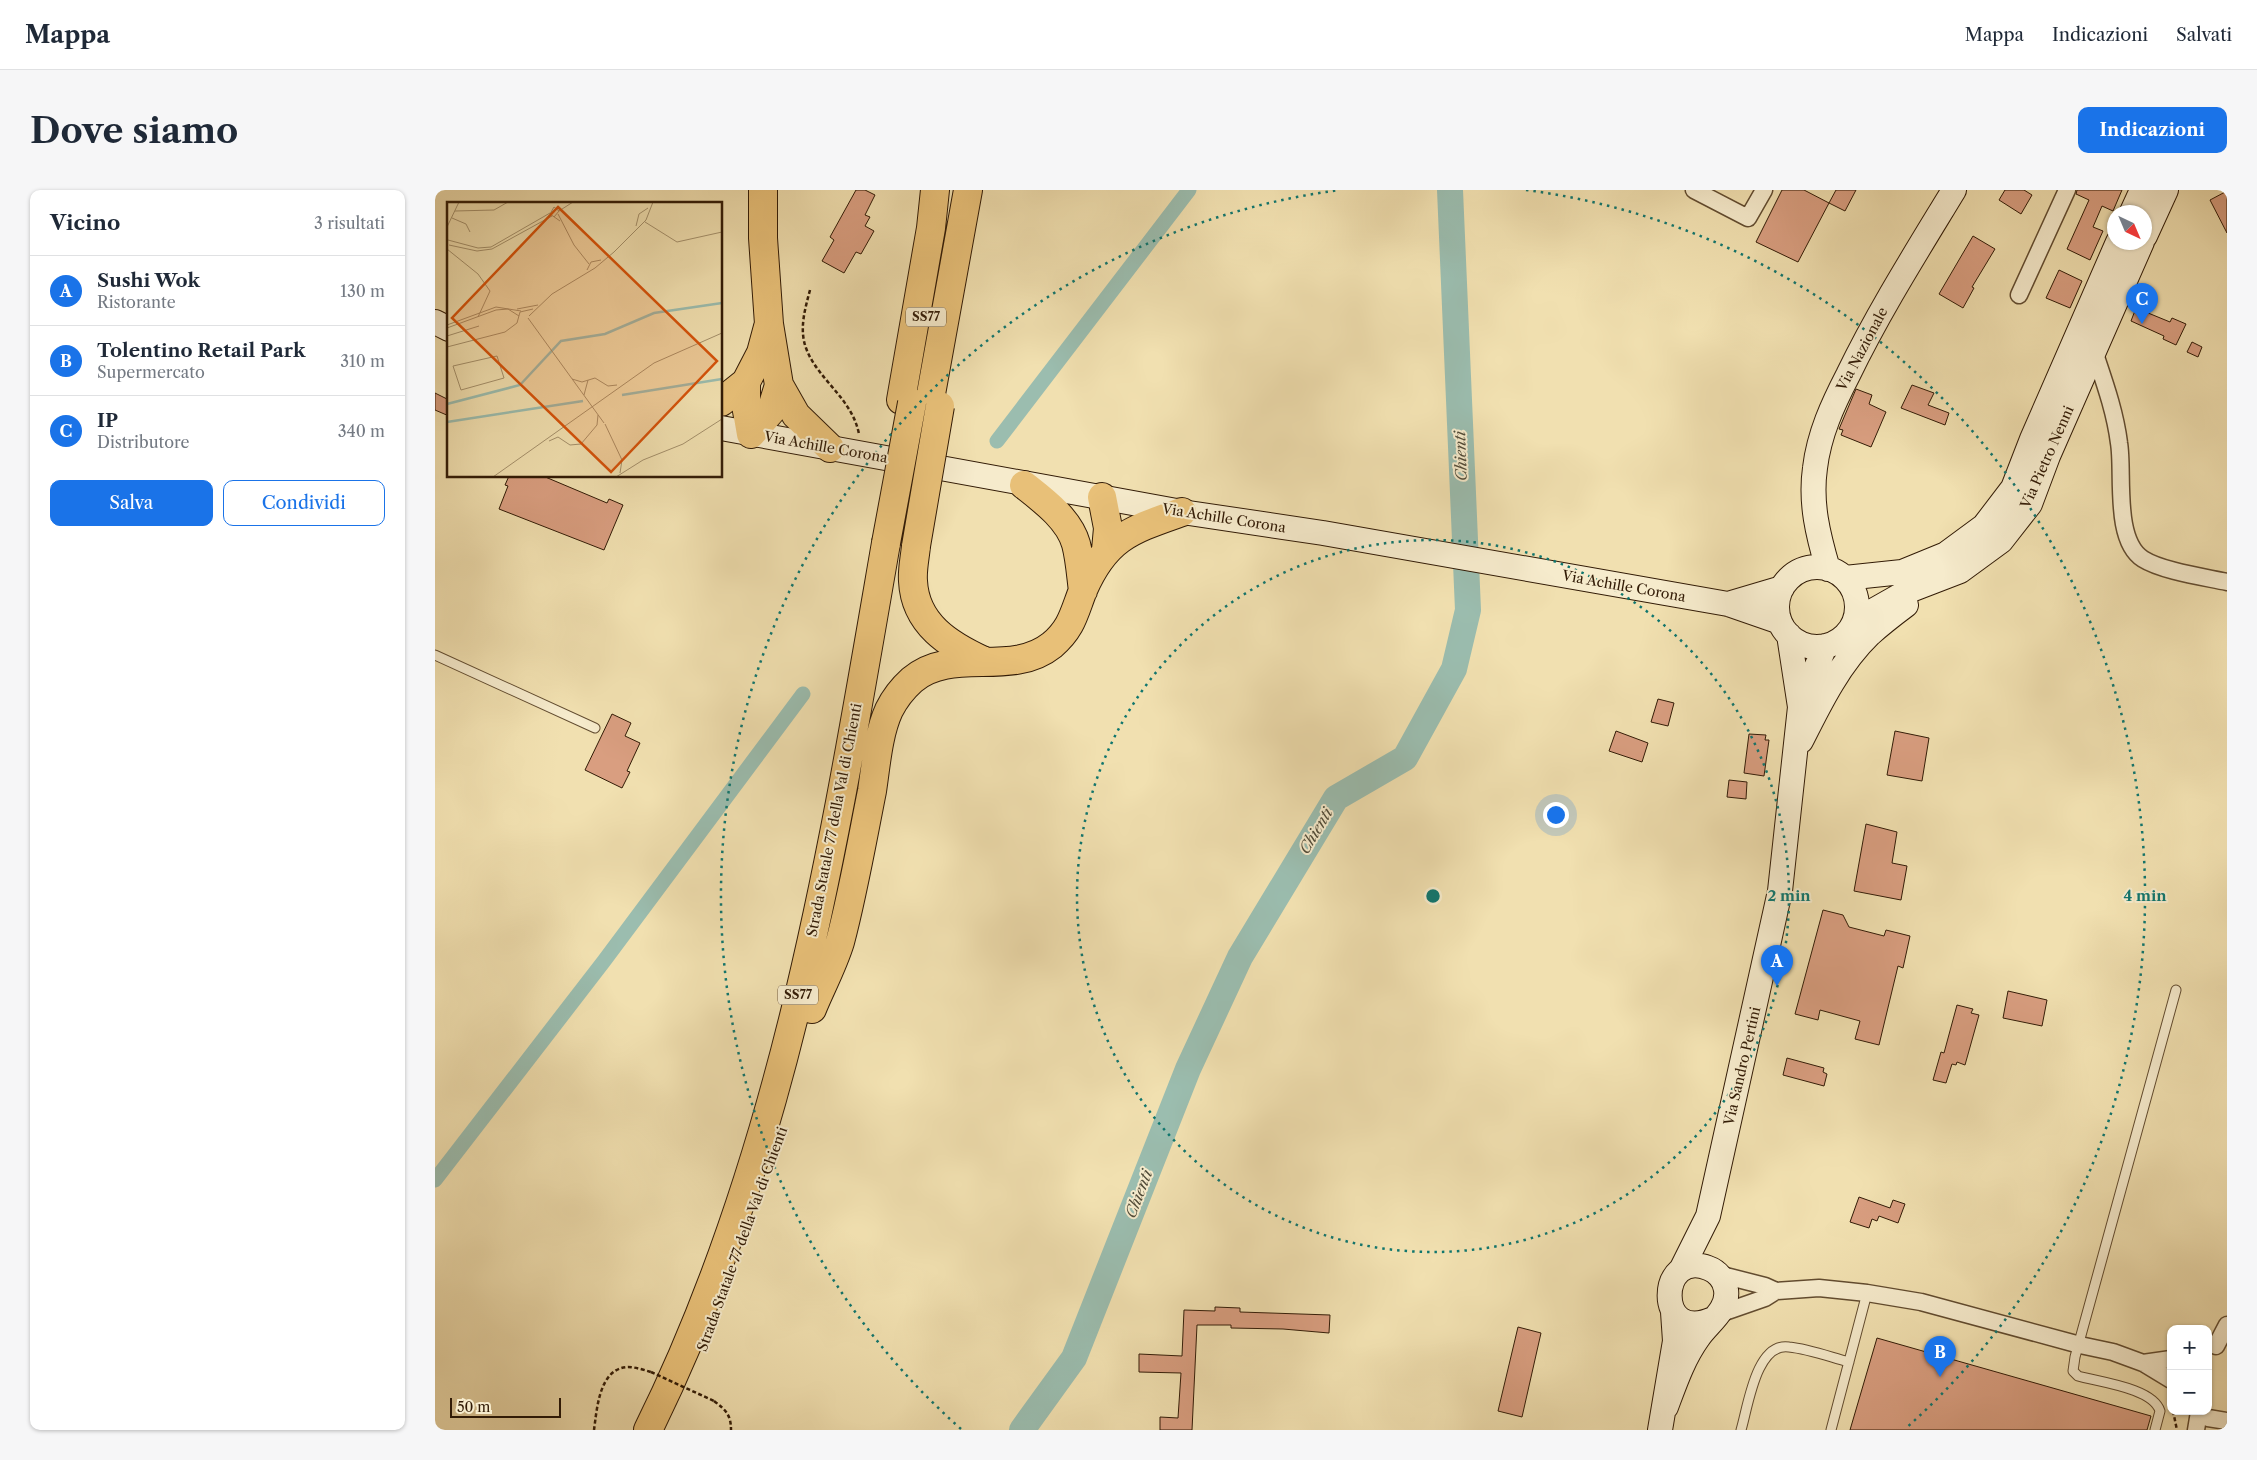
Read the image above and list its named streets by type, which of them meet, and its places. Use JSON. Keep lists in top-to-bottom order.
{
  "streets": {
    "highway": ["SS77", "Strada Statale 77 della Val di Chienti"],
    "main road": [
      "Via Nazionale",
      "Via Achille Corona",
      "Via Pietro Nenni",
      "Via Sandro Pertini"
    ]
  },
  "crossings": [
    ["Via Nazionale", "Via Achille Corona"],
    ["Via Nazionale", "Via Pietro Nenni"],
    ["Via Nazionale", "Via Sandro Pertini"],
    ["Via Achille Corona", "Via Pietro Nenni"],
    ["Via Achille Corona", "Via Sandro Pertini"],
    ["Via Pietro Nenni", "Via Sandro Pertini"]
  ],
  "water": ["Chienti"],
  "scale_bar": "50 m",
  "north": "bottom right",
  "page": {
    "header": "Mappa",
    "nav": ["Mappa", "Indicazioni", "Salvati"],
    "buttons": [
      "Indicazioni",
      ["Salva", "Condividi"]
    ],
    "title": "Dove siamo",
    "heading": ["Vicino", "3 risultati"],
    "list": [
      {
        "mark": "A",
        "name": "Sushi Wok",
        "note": "Ristorante",
        "value": "130 m"
      },
      {
        "mark": "B",
        "name": "Tolentino Retail Park",
        "note": "Supermercato",
        "value": "310 m"
      },
      {
        "mark": "C",
        "name": "IP",
        "note": "Distributore",
        "value": "340 m"
      }
    ],
    "pins": ["C", "A", "B"],
    "map_buttons": ["+", "−"],
    "scale": "50 m"
  },
  "rings": ["2 min", "4 min"]
}
